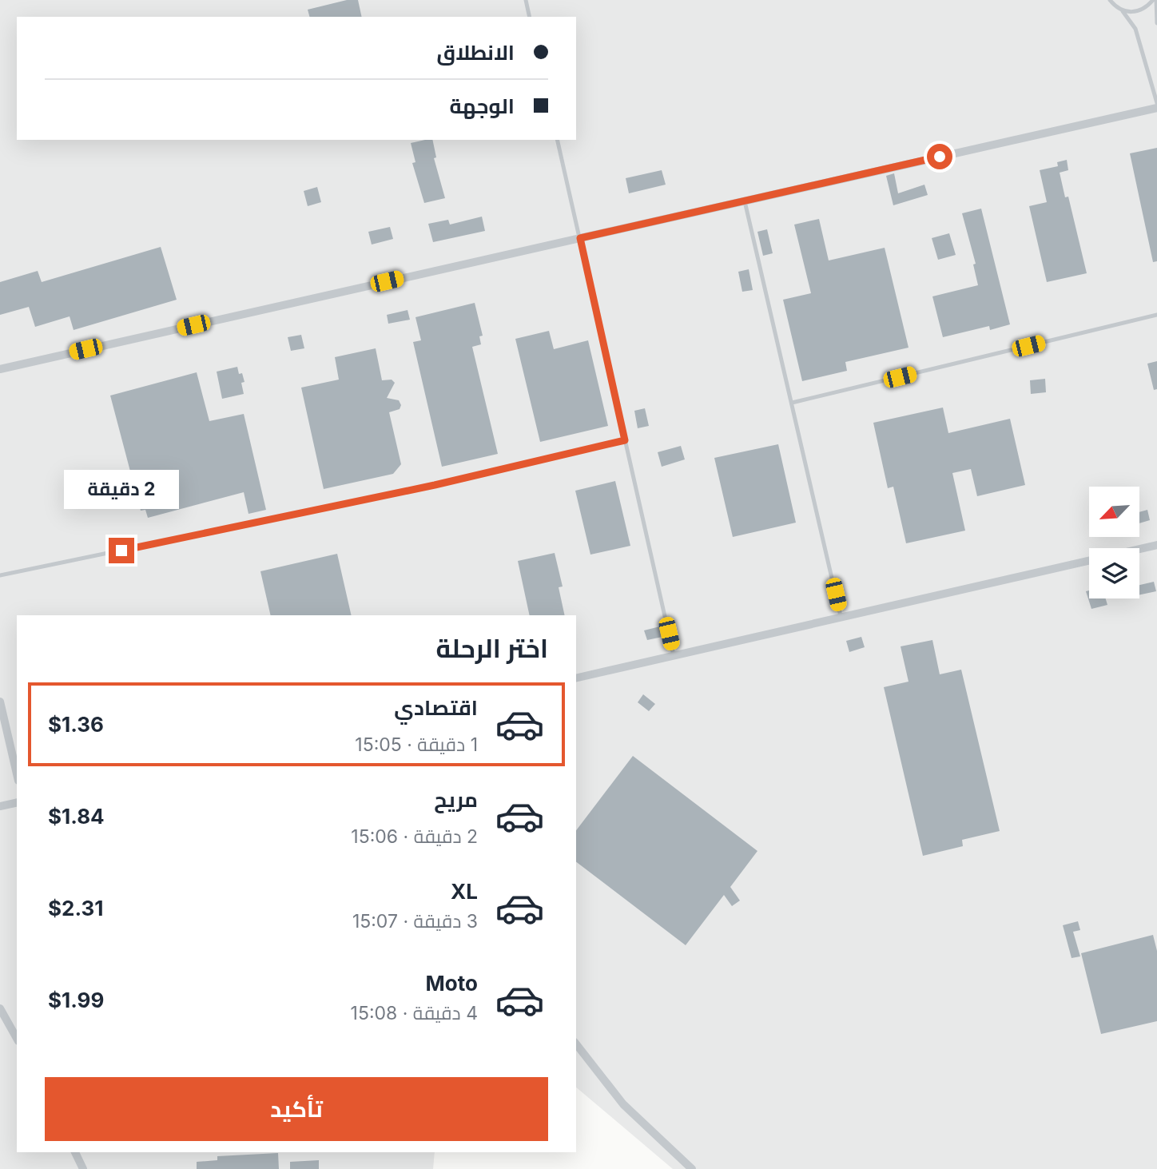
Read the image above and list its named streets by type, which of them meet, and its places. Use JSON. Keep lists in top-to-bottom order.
{
  "north": "bottom left",
  "page": {
    "banner": ["الانطلاق", "الوجهة"],
    "bubble": "2 دقيقة",
    "heading": "اختر الرحلة",
    "list": [
      {
        "name": "اقتصادي",
        "note": "1 دقيقة · 15:05",
        "value": "$1.36"
      },
      {
        "name": "مريح",
        "note": "2 دقيقة · 15:06",
        "value": "$1.84"
      },
      {
        "name": "XL",
        "note": "3 دقيقة · 15:07",
        "value": "$2.31"
      },
      {
        "name": "Moto",
        "note": "4 دقيقة · 15:08",
        "value": "$1.99"
      }
    ],
    "buttons": "تأكيد"
  }
}
